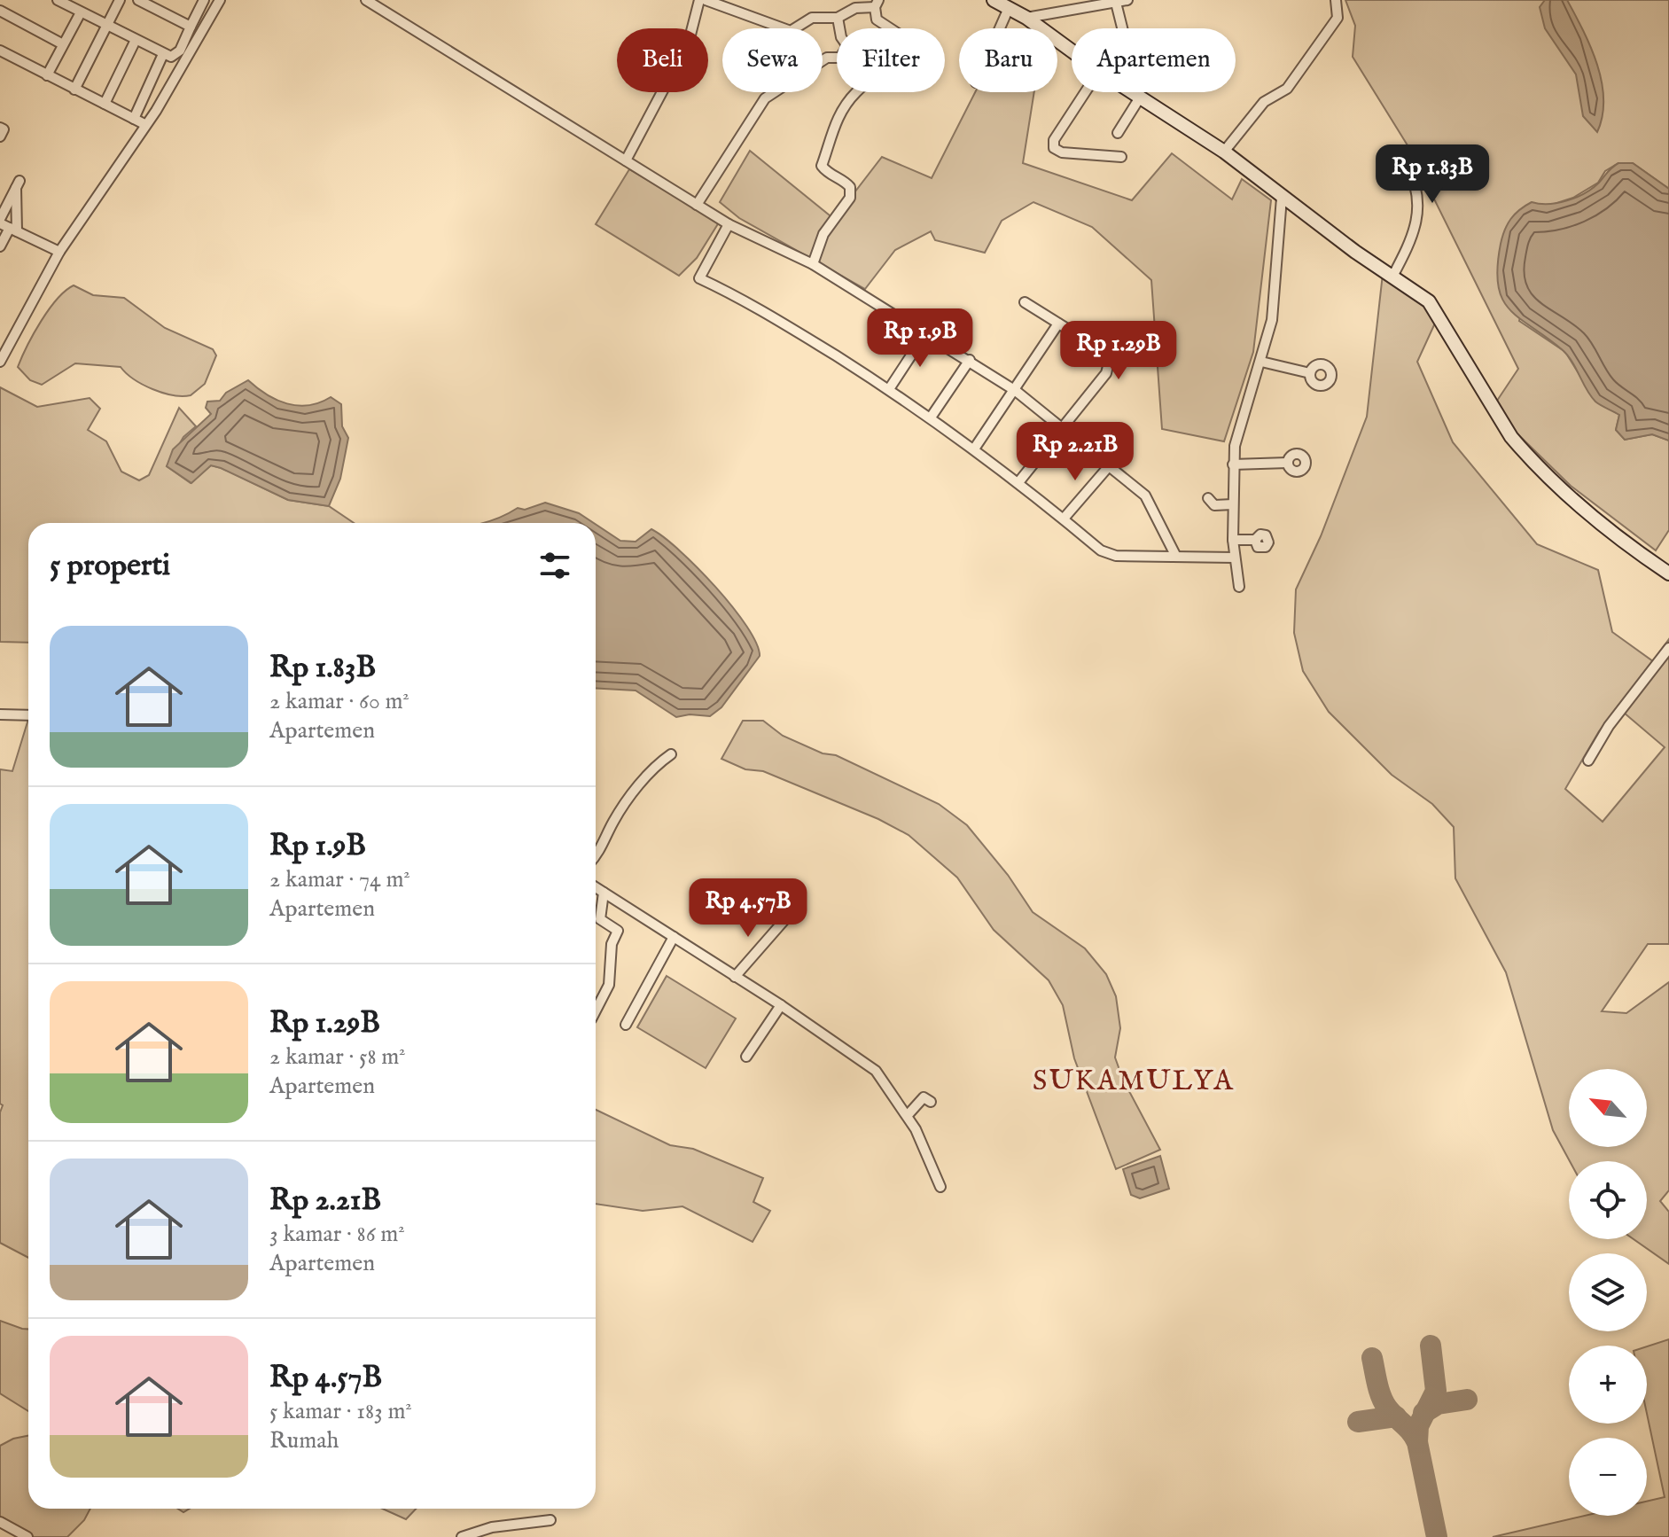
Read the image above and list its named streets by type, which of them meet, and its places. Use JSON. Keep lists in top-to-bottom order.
{
  "districts": ["SUKAMULYA"],
  "north": "top left",
  "page": {
    "chip": [
      "Beli",
      "Sewa",
      "Filter",
      "Baru",
      "Apartemen"
    ],
    "price": [
      "Rp 1.83B",
      "Rp 1.9B",
      "Rp 1.29B",
      "Rp 2.21B",
      "Rp 4.57B"
    ],
    "heading": "5 properti",
    "list": [
      {
        "name": "Rp 1.83B",
        "note": "2 kamar · 60 m² · Apartemen"
      },
      {
        "name": "Rp 1.9B",
        "note": "2 kamar · 74 m² · Apartemen"
      },
      {
        "name": "Rp 1.29B",
        "note": "2 kamar · 58 m² · Apartemen"
      },
      {
        "name": "Rp 2.21B",
        "note": "3 kamar · 86 m² · Apartemen"
      },
      {
        "name": "Rp 4.57B",
        "note": "5 kamar · 183 m² · Rumah"
      }
    ],
    "map_buttons": ["+", "−"]
  }
}
